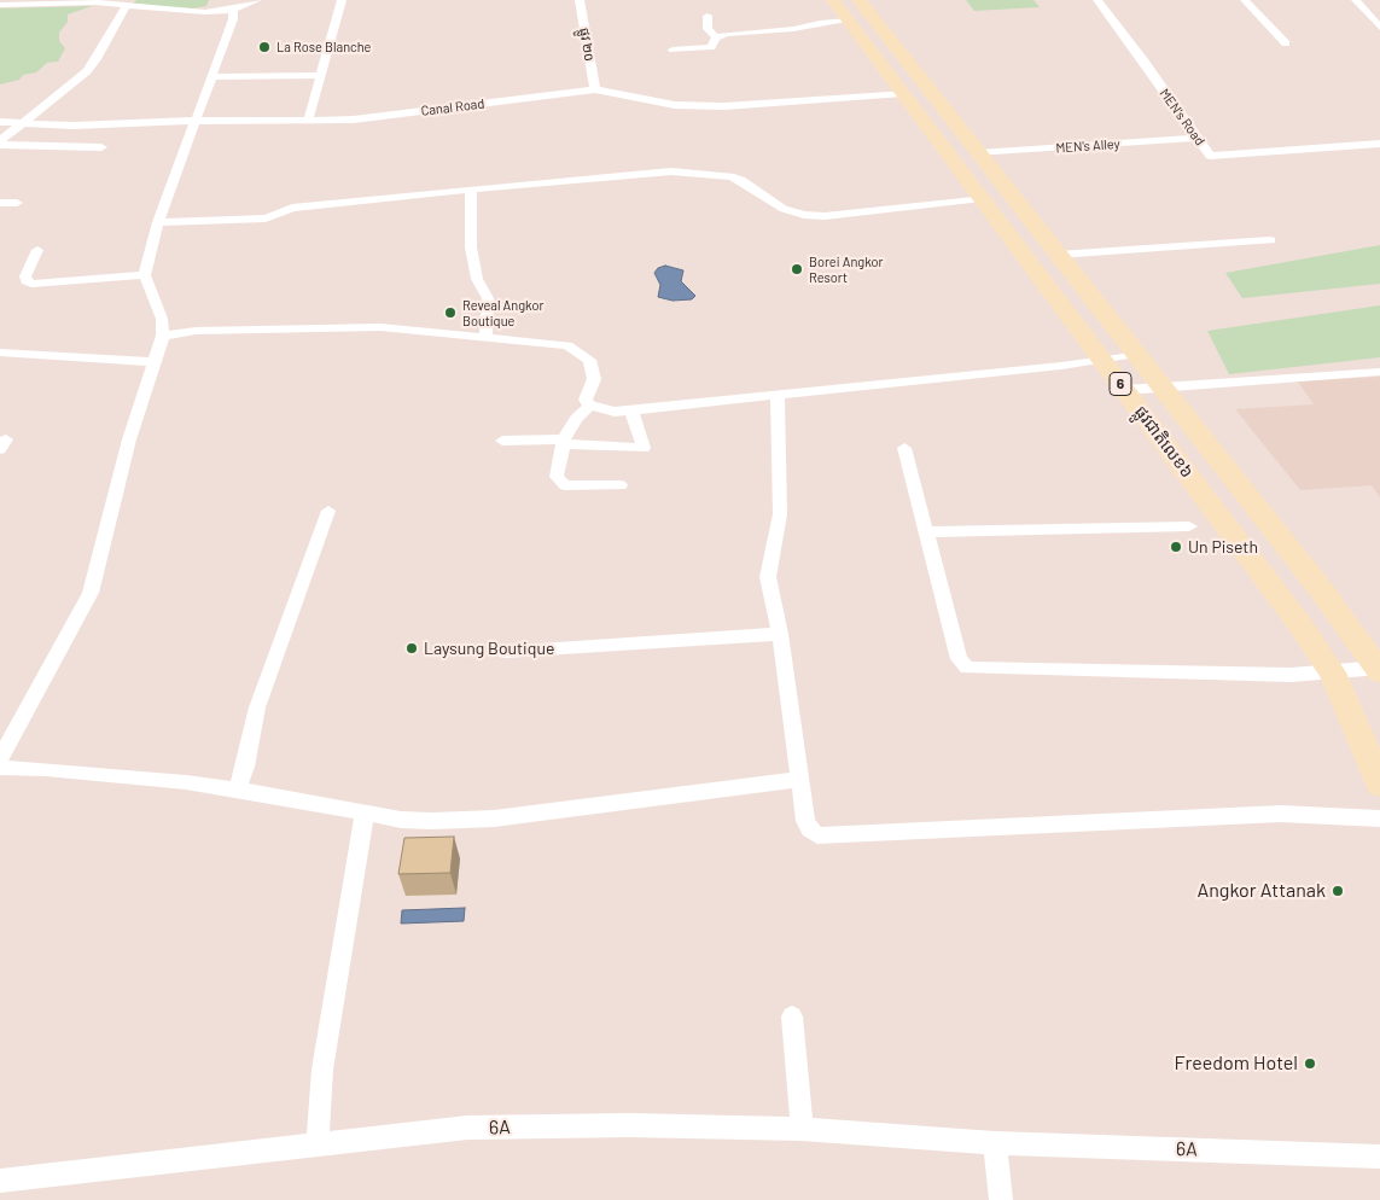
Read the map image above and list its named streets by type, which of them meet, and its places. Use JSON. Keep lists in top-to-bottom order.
{
  "streets": {
    "main road": ["6", "ផ្លូវជាតិលេខ៦"],
    "street": [
      "ផ្លូវ ២០",
      "Canal Road",
      "MEN's Road",
      "MEN's Alley",
      "6A"
    ]
  },
  "crossings": [
    ["ផ្លូវ ២០", "Canal Road"],
    ["Canal Road", "ផ្លូវជាតិលេខ៦"],
    ["MEN's Road", "MEN's Alley"],
    ["MEN's Alley", "ផ្លូវជាតិលេខ៦"]
  ],
  "places": [
    "La Rose Blanche",
    "Borei Angkor Resort",
    "Reveal Angkor Boutique",
    "Un Piseth",
    "Laysung Boutique",
    "Angkor Attanak",
    "Freedom Hotel"
  ]
}
